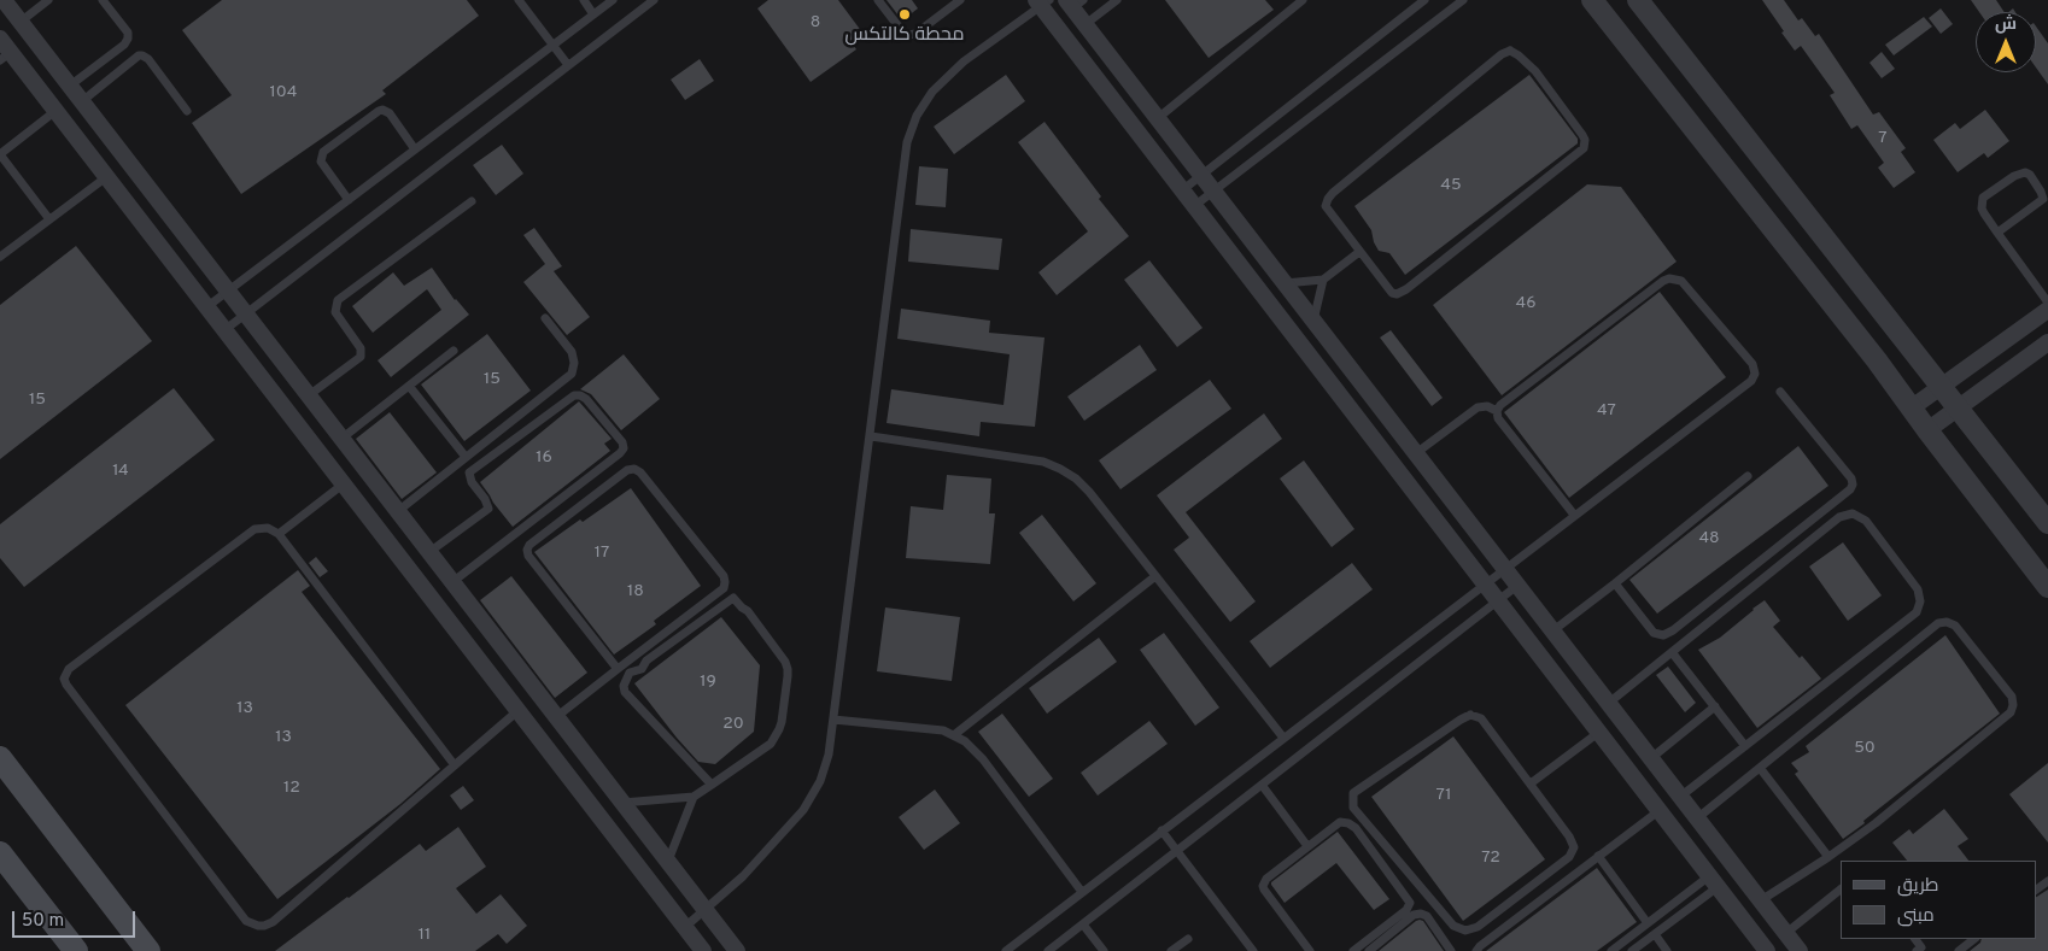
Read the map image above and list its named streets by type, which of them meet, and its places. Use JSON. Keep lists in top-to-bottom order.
{
  "places": ["محطة كالتكس"],
  "house_numbers": [
    "8",
    "104",
    "7",
    "45",
    "46",
    "15",
    "15",
    "47",
    "16",
    "14",
    "48",
    "17",
    "18",
    "19",
    "13",
    "20",
    "13",
    "50",
    "12",
    "71",
    "72",
    "11"
  ],
  "legend": ["طريق", "مبنى"],
  "scale_bar": "50 m",
  "north": "top"
}
